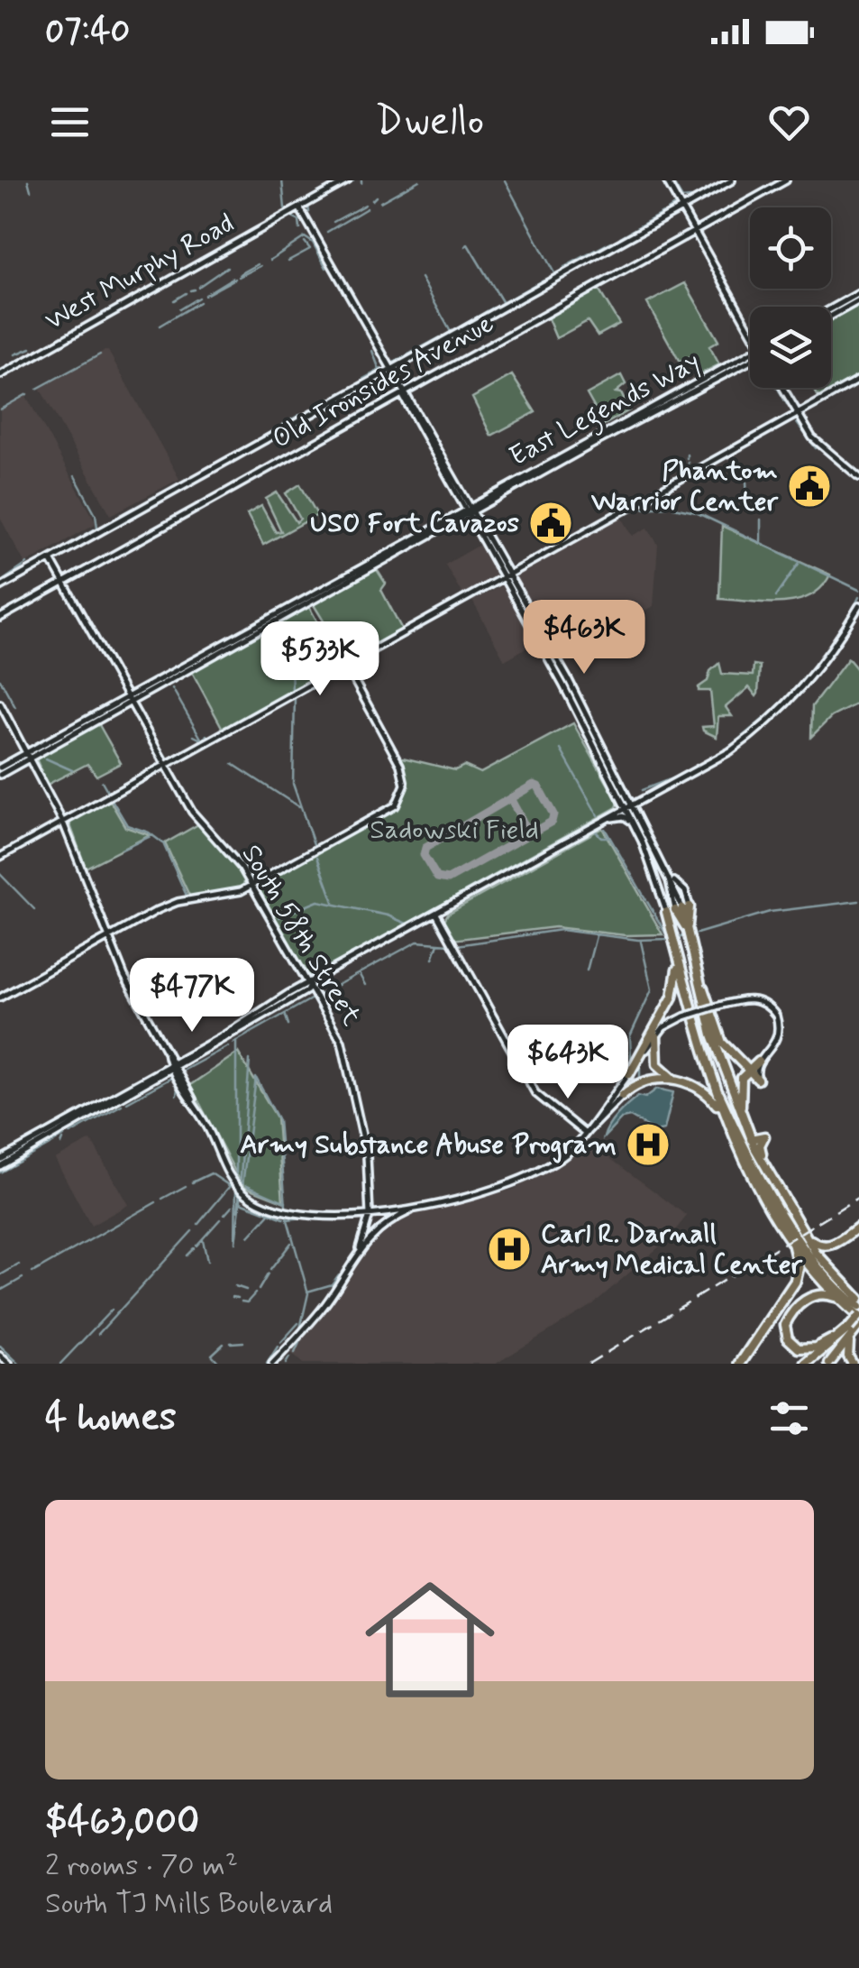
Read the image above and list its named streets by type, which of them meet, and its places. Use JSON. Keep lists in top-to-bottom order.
{
  "streets": {
    "street": [
      "West Murphy Road",
      "Old Ironsides Avenue",
      "East Legends Way",
      "South 58th Street"
    ]
  },
  "crossings": [
    ["Old Ironsides Avenue", "South 58th Street"]
  ],
  "parks": ["Sadowski Field"],
  "places": {
    "public building": ["Phantom Warrior Center", "USO Fort Cavazos"],
    "hospital": ["Army Substance Abuse Program", "Carl R. Darnall Army Medical Center"]
  },
  "page": {
    "status": "07:40",
    "header": "Dwello",
    "price": [
      "$463K",
      "$533K",
      "$477K",
      "$643K"
    ],
    "heading": "4 homes",
    "list": [
      {
        "name": "$463,000",
        "note": "2 rooms · 70 m² · South TJ Mills Boulevard"
      }
    ]
  }
}
